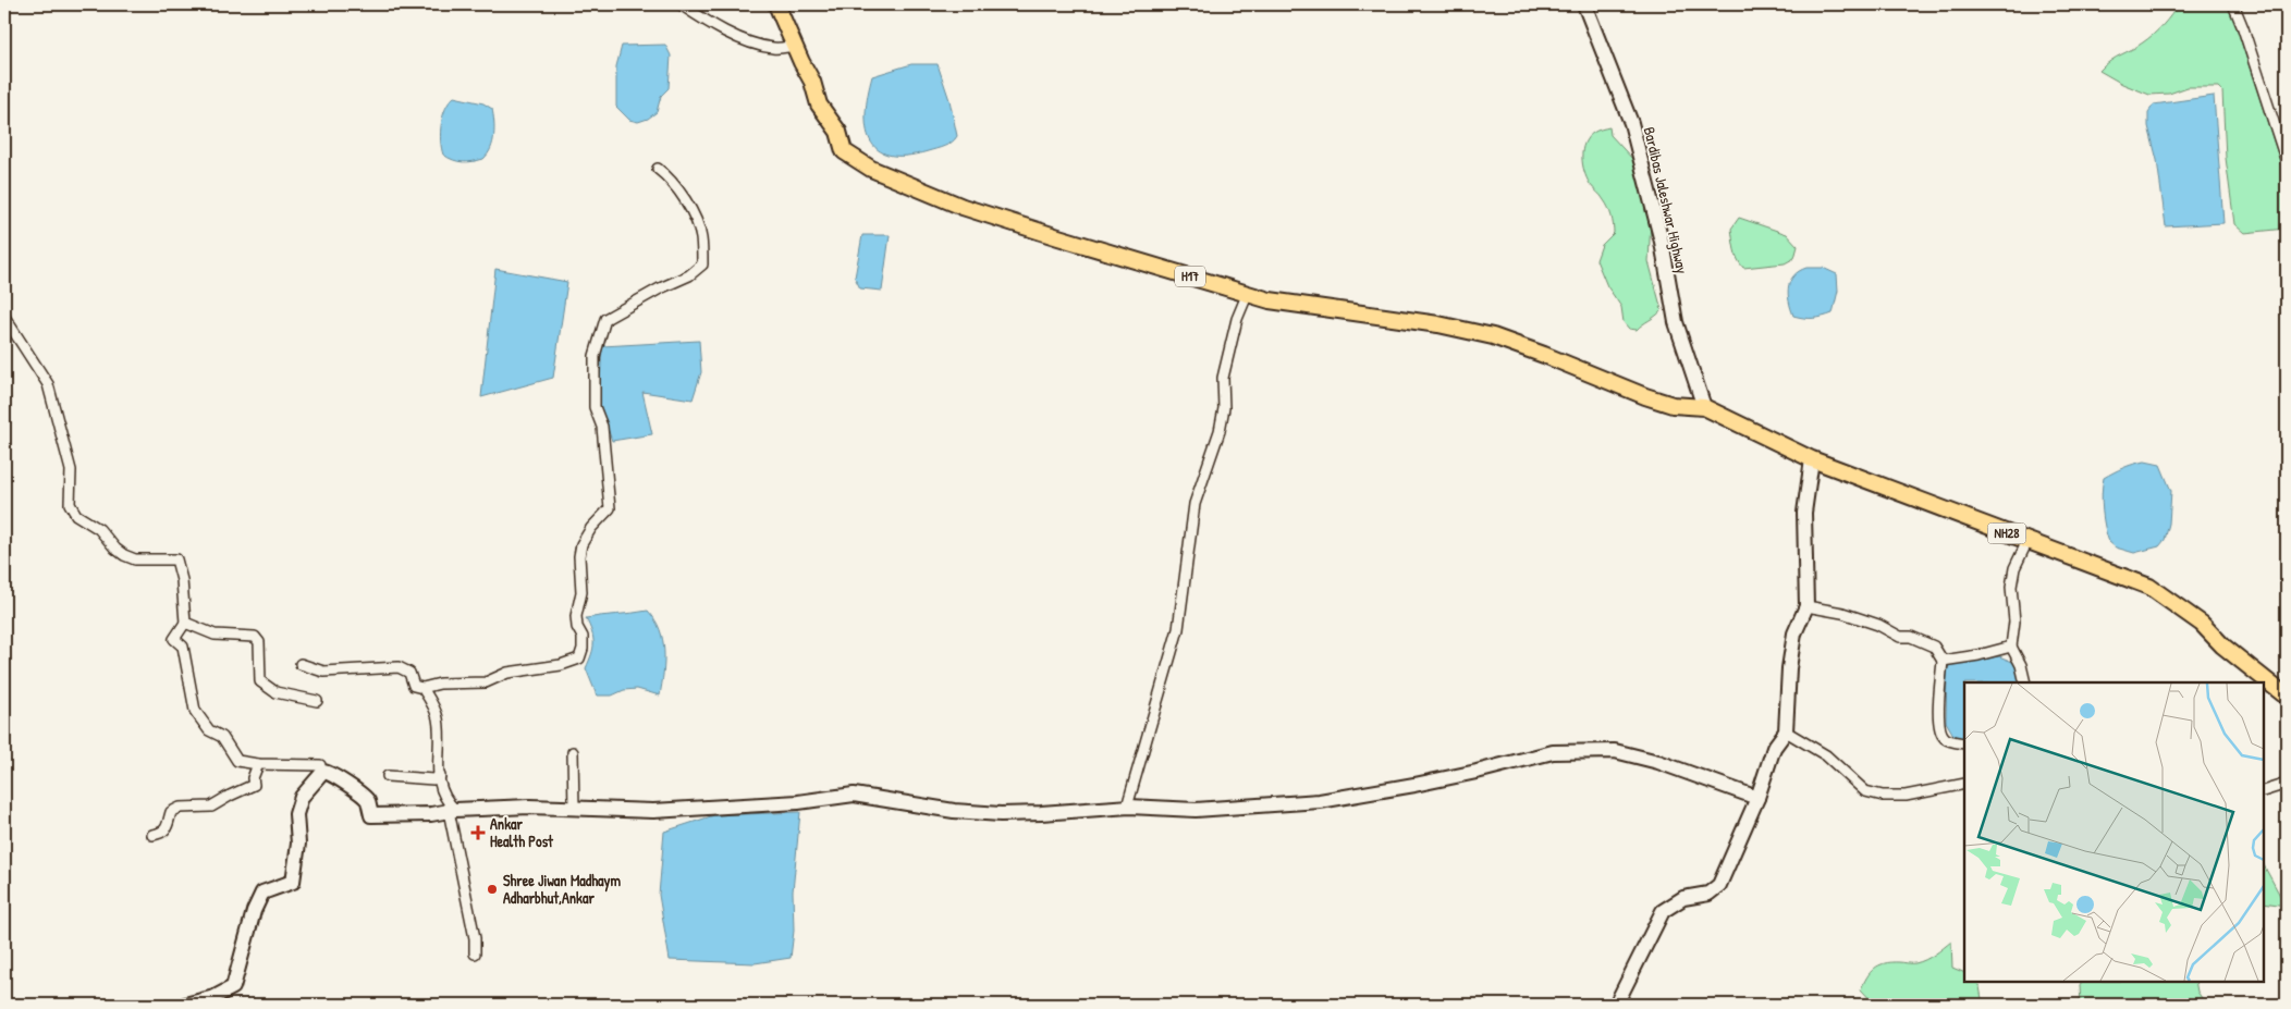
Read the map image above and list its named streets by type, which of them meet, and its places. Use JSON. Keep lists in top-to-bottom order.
{
  "streets": {
    "main road": ["H17", "NH28"],
    "street": ["Bardibas Jaleshwar Highway"]
  },
  "crossings": [
    ["Bardibas Jaleshwar Highway", "H17"],
    ["Bardibas Jaleshwar Highway", "NH28"],
    ["H17", "NH28"]
  ],
  "places": {
    "health": ["Ankar Health Post"],
    "other": ["Shree Jiwan Madhaym Adharbhut,Ankar"]
  }
}
